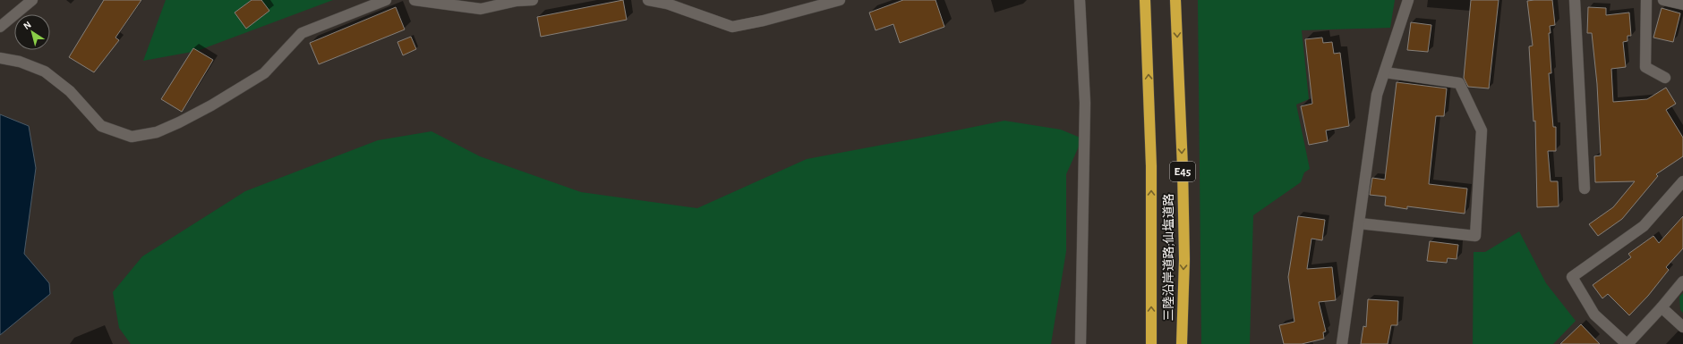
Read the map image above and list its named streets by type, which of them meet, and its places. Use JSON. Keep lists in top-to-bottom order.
{
  "streets": {
    "highway": ["E45", "三陸沿岸道路;仙塩道路"]
  },
  "north": "top left"
}
